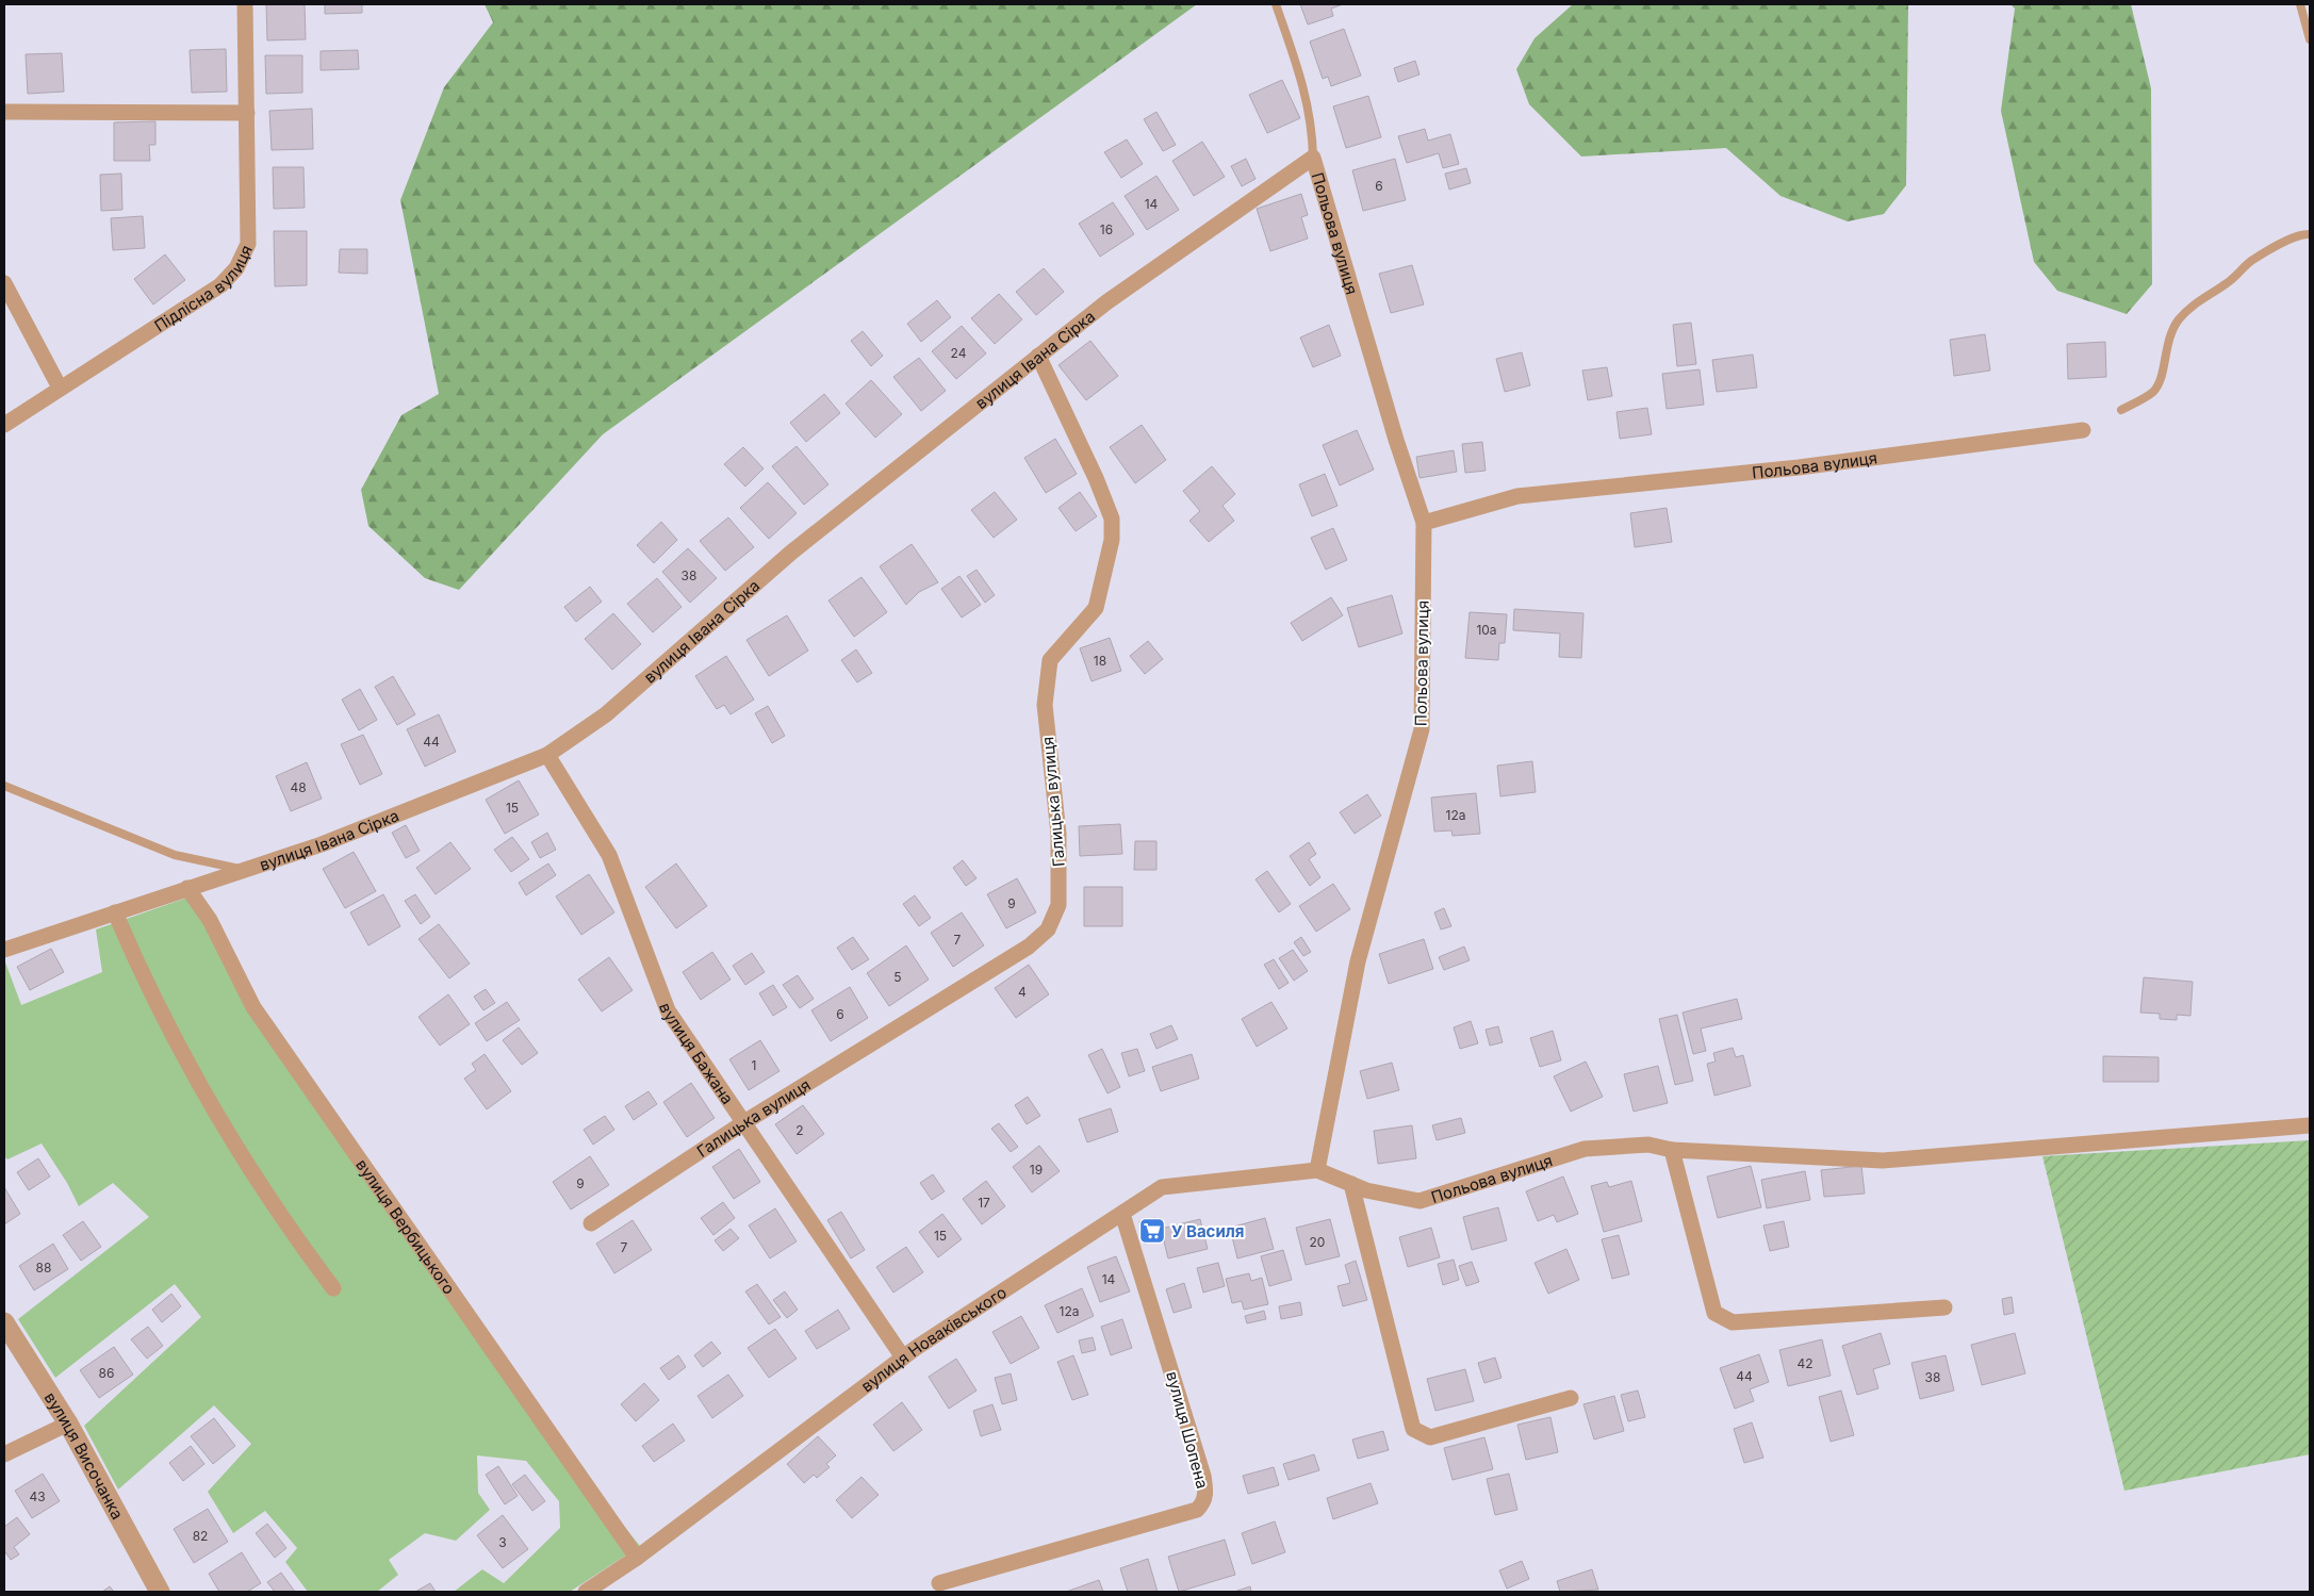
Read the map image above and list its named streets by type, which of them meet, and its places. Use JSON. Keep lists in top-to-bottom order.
{
  "streets": {
    "street": [
      "Польова вулиця",
      "Підлісна вулиця",
      "вулиця Івана Сірка",
      "Галицька вулиця",
      "вулиця Бажана",
      "вулиця Вербицького",
      "вулиця Новаківського",
      "вулиця Шопена",
      "вулиця Височанка"
    ]
  },
  "crossings": [
    ["Польова вулиця", "вулиця Івана Сірка"],
    ["Польова вулиця", "вулиця Новаківського"],
    ["вулиця Івана Сірка", "Галицька вулиця"],
    ["вулиця Івана Сірка", "вулиця Бажана"],
    ["вулиця Івана Сірка", "вулиця Вербицького"],
    ["Галицька вулиця", "вулиця Бажана"],
    ["вулиця Бажана", "вулиця Новаківського"],
    ["вулиця Вербицького", "вулиця Новаківського"],
    ["вулиця Новаківського", "вулиця Шопена"]
  ],
  "places": {
    "supermarket": ["У Василя"]
  },
  "house_numbers": [
    "6",
    "14",
    "16",
    "24",
    "38",
    "10а",
    "18",
    "44",
    "48",
    "15",
    "12а",
    "9",
    "7",
    "5",
    "4",
    "6",
    "1",
    "2",
    "19",
    "9",
    "17",
    "15",
    "20",
    "7",
    "88",
    "14",
    "12а",
    "42",
    "86",
    "44",
    "38",
    "43",
    "82",
    "3"
  ]
}
